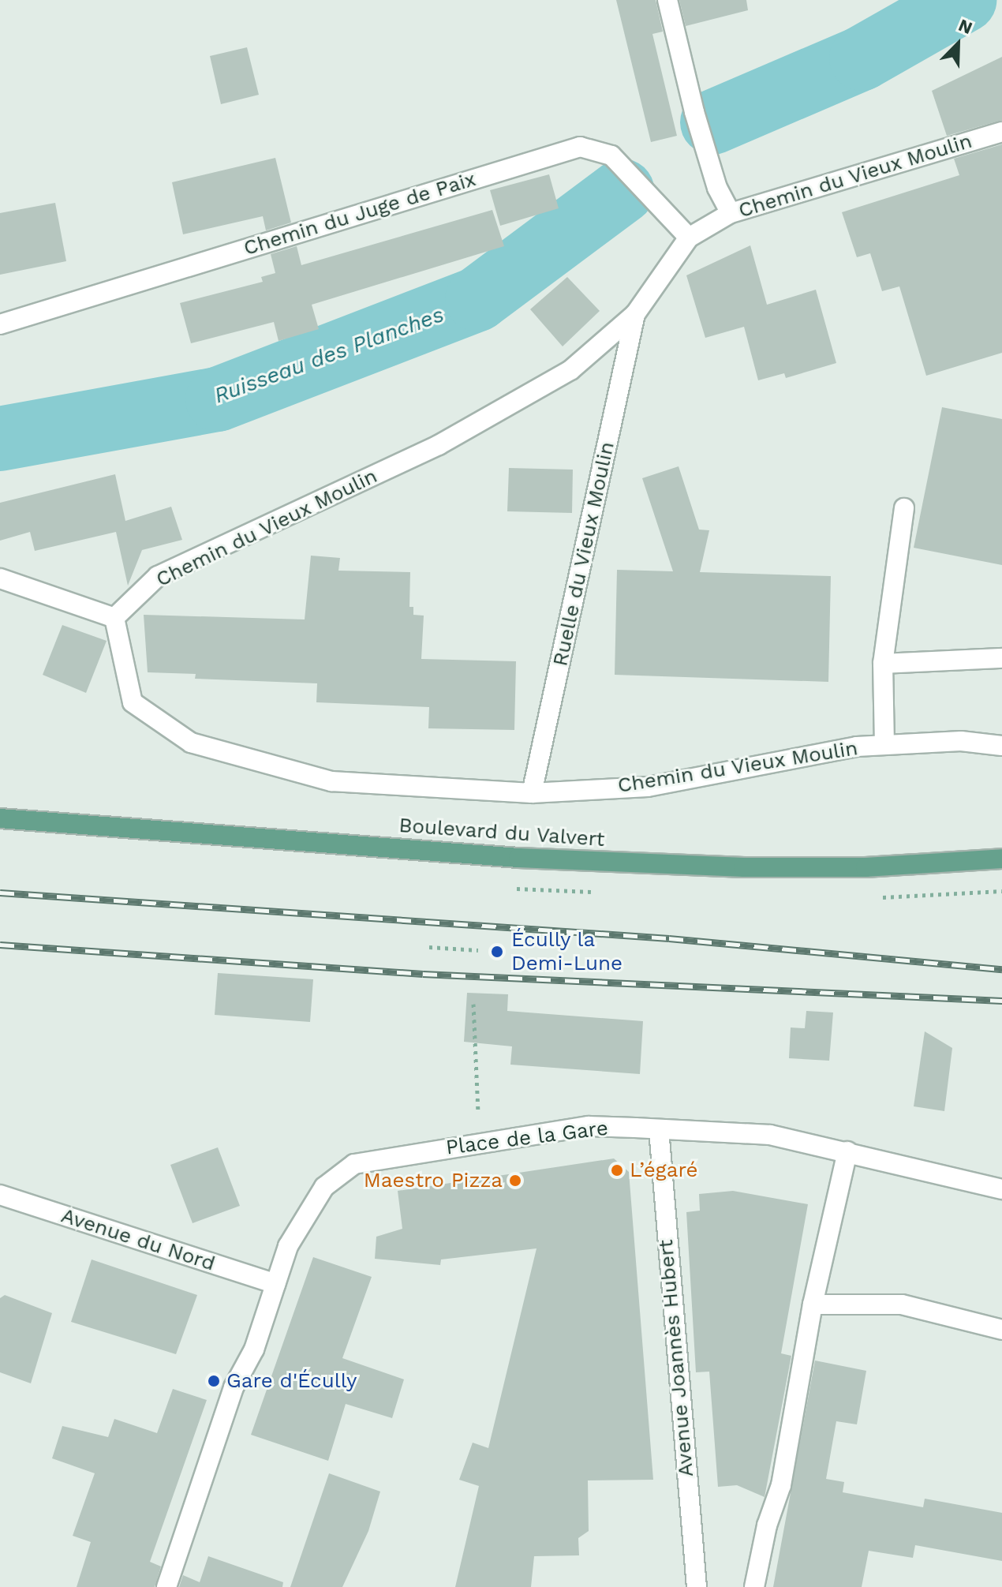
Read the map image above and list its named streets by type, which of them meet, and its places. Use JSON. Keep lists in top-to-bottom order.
{
  "streets": {
    "main road": ["Boulevard du Valvert"],
    "street": [
      "Chemin du Vieux Moulin",
      "Chemin du Juge de Paix",
      "Ruelle du Vieux Moulin",
      "Place de la Gare",
      "Avenue du Nord",
      "Avenue Joannès Hubert"
    ]
  },
  "crossings": [
    ["Chemin du Vieux Moulin", "Chemin du Juge de Paix"],
    ["Chemin du Vieux Moulin", "Ruelle du Vieux Moulin"],
    ["Place de la Gare", "Avenue du Nord"],
    ["Place de la Gare", "Avenue Joannès Hubert"]
  ],
  "water": ["Ruisseau des Planches"],
  "places": [
    "Écully la Demi-Lune",
    "L’égaré",
    "Maestro Pizza",
    "Gare d'Écully"
  ],
  "north": "top right"
}
